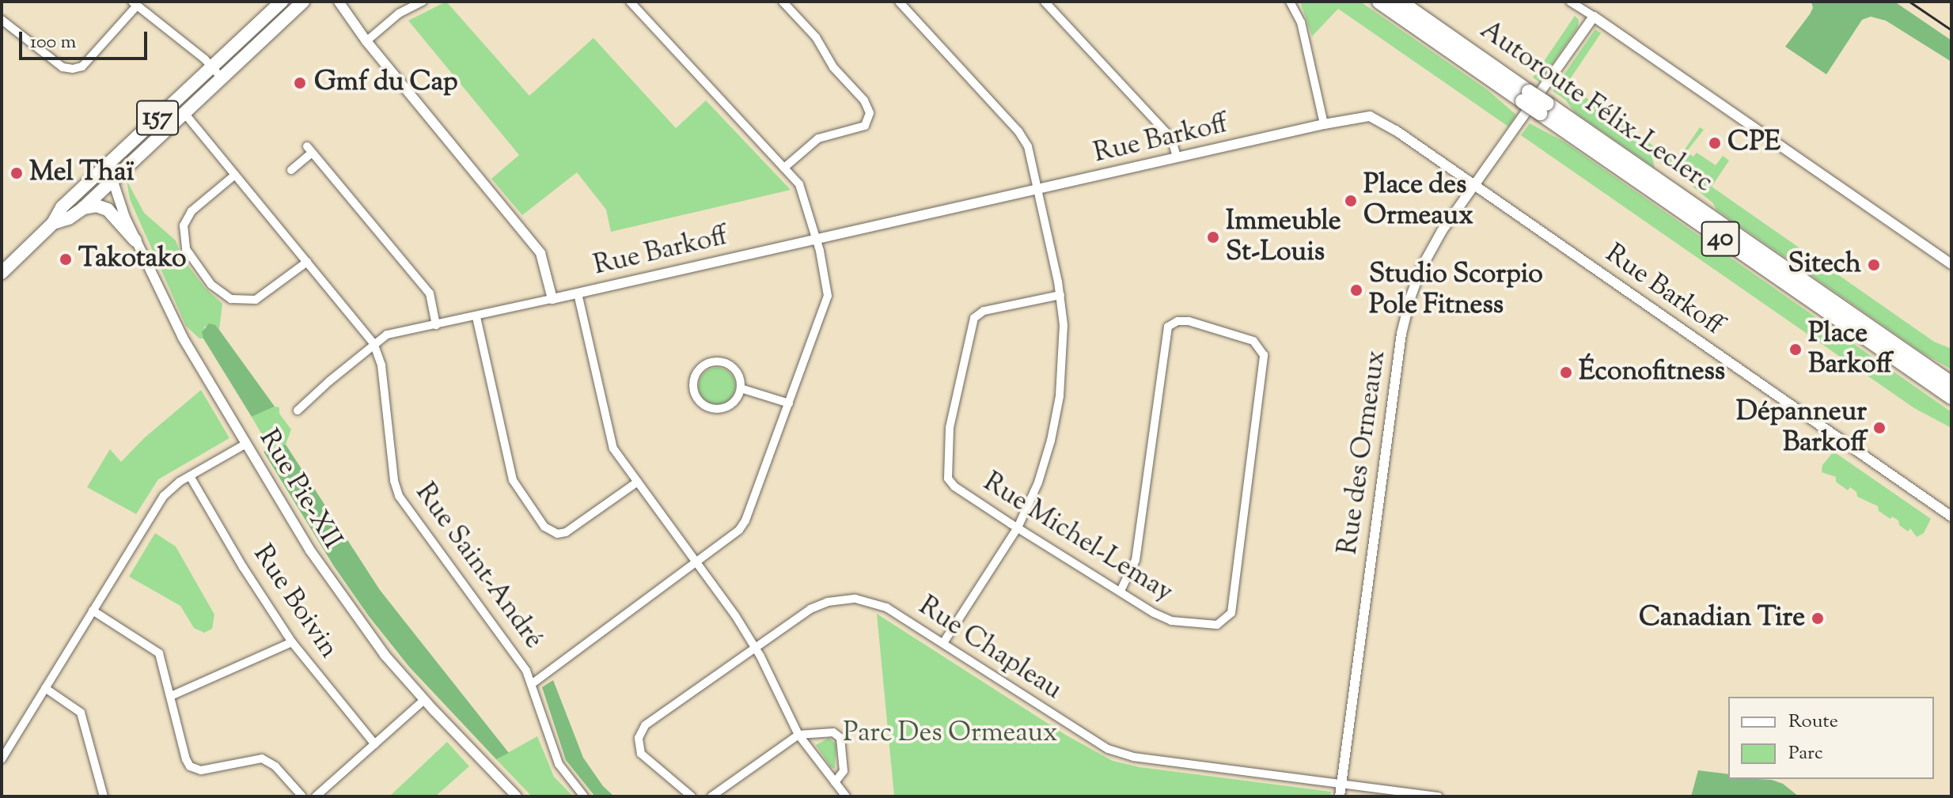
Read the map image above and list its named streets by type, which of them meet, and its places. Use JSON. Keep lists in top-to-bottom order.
{
  "streets": {
    "highway": ["Autoroute Félix-Leclerc", "40"],
    "main road": ["157"],
    "street": [
      "Rue Barkoff",
      "Rue des Ormeaux",
      "Rue Pie-XII",
      "Rue Michel-Lemay",
      "Rue Saint-André",
      "Rue Boivin",
      "Rue Chapleau"
    ]
  },
  "crossings": [
    ["157", "Rue Pie-XII"],
    ["157", "Rue Saint-André"],
    ["Rue Barkoff", "Rue des Ormeaux"],
    ["Rue Barkoff", "Rue Saint-André"],
    ["Rue des Ormeaux", "Rue Chapleau"]
  ],
  "parks": ["Parc Des Ormeaux"],
  "places": [
    "Gmf du Cap",
    "CPE",
    "Mel Thaï",
    "Place des Ormeaux",
    "Immeuble St-Louis",
    "Takotako",
    "Sitech",
    "Studio Scorpio Pole Fitness",
    "Place Barkoff",
    "Éconofitness",
    "Dépanneur Barkoff",
    "Canadian Tire"
  ],
  "legend": ["Route", "Parc"],
  "scale_bar": "100 m"
}
